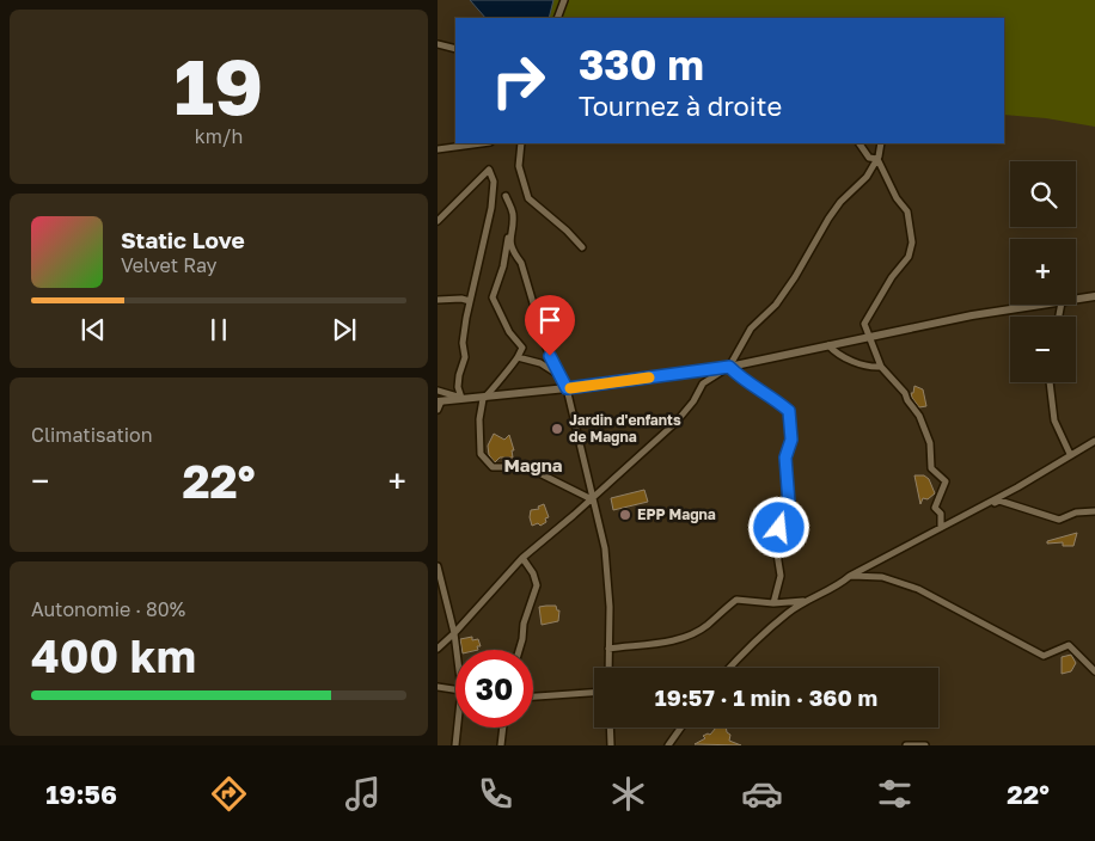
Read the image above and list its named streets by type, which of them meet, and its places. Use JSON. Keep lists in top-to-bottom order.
{
  "districts": ["Magna"],
  "places": ["Jardin d'enfants de Magna", "EPP Magna"],
  "page": {
    "tile": [
      ["19", "km/h"],
      "Climatisation",
      ["Autonomie · 80%", "400 km"]
    ],
    "turn": ["330 m", "Tournez à droite"],
    "map_buttons": ["+", "−"],
    "song": ["Static Love", "Velvet Ray"],
    "heat": ["−", "22°", "+"],
    "limit": "30",
    "trip": "19:57 · 1 min · 360 m",
    "tabs": ["19:56", "22°"]
  }
}
